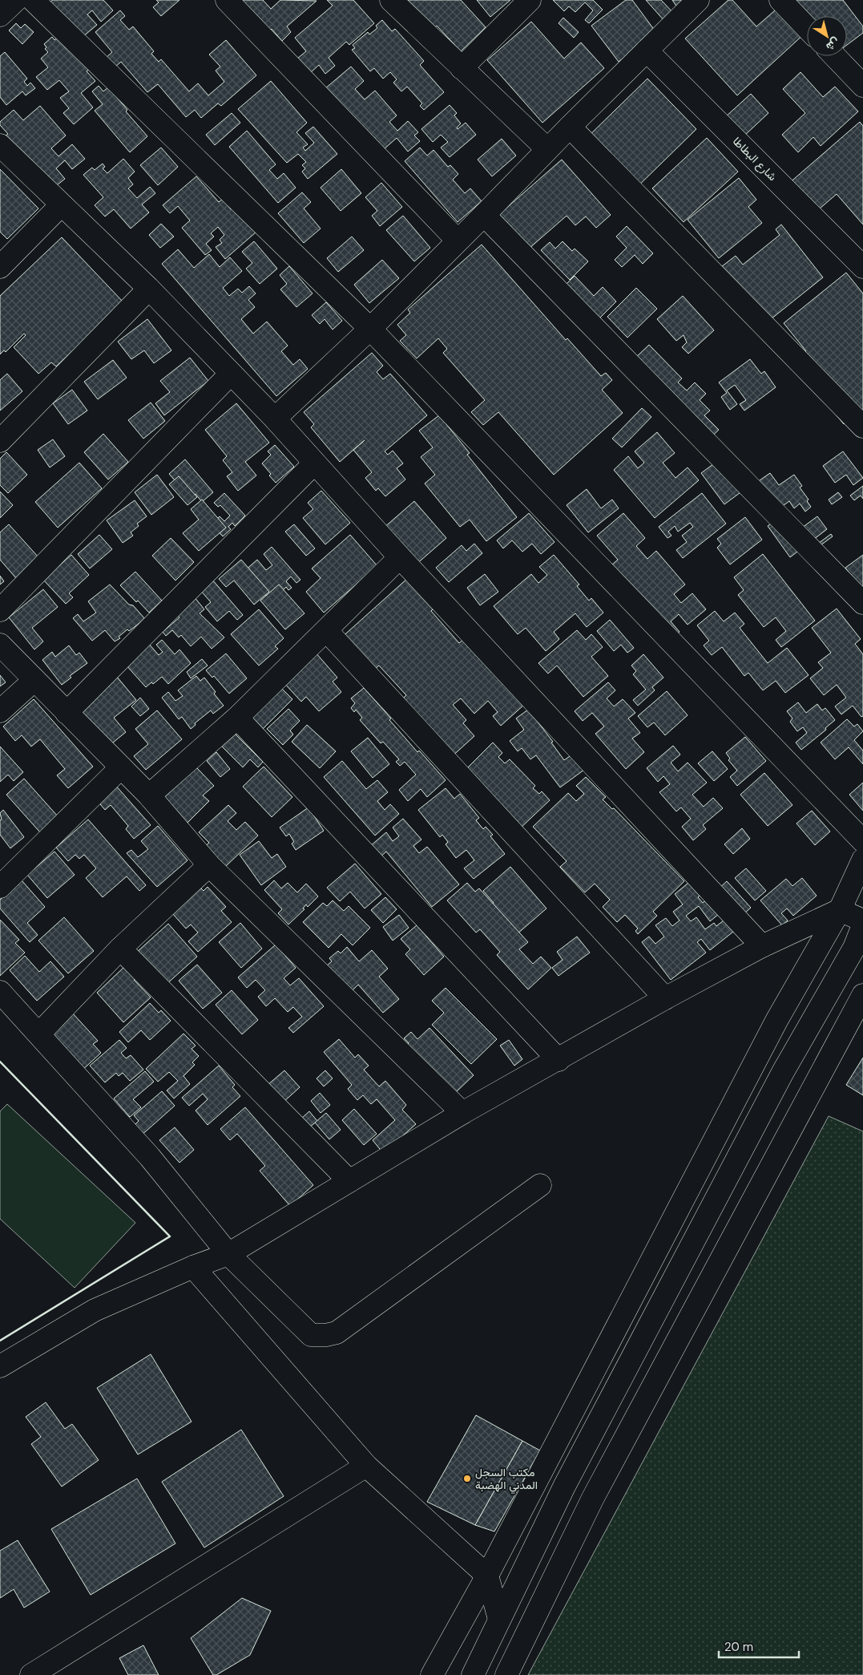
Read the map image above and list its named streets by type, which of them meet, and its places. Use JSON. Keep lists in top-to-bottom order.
{
  "streets": {
    "street": ["شارع البطاطا"]
  },
  "places": ["مكتب السجل المدني الهضبة"],
  "scale_bar": "20 m",
  "north": "bottom right"
}
